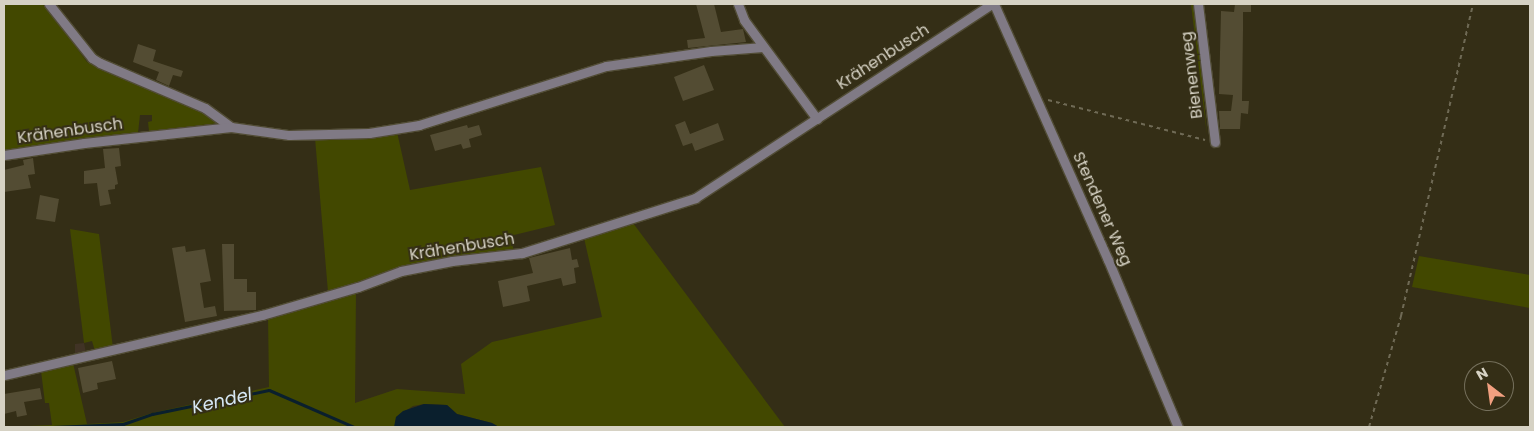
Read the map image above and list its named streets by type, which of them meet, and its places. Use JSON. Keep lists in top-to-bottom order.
{
  "streets": {
    "street": ["Krähenbusch", "Bienenweg", "Stendener Weg"]
  },
  "crossings": [
    ["Krähenbusch", "Stendener Weg"]
  ],
  "water": ["Kendel"],
  "north": "top left"
}
